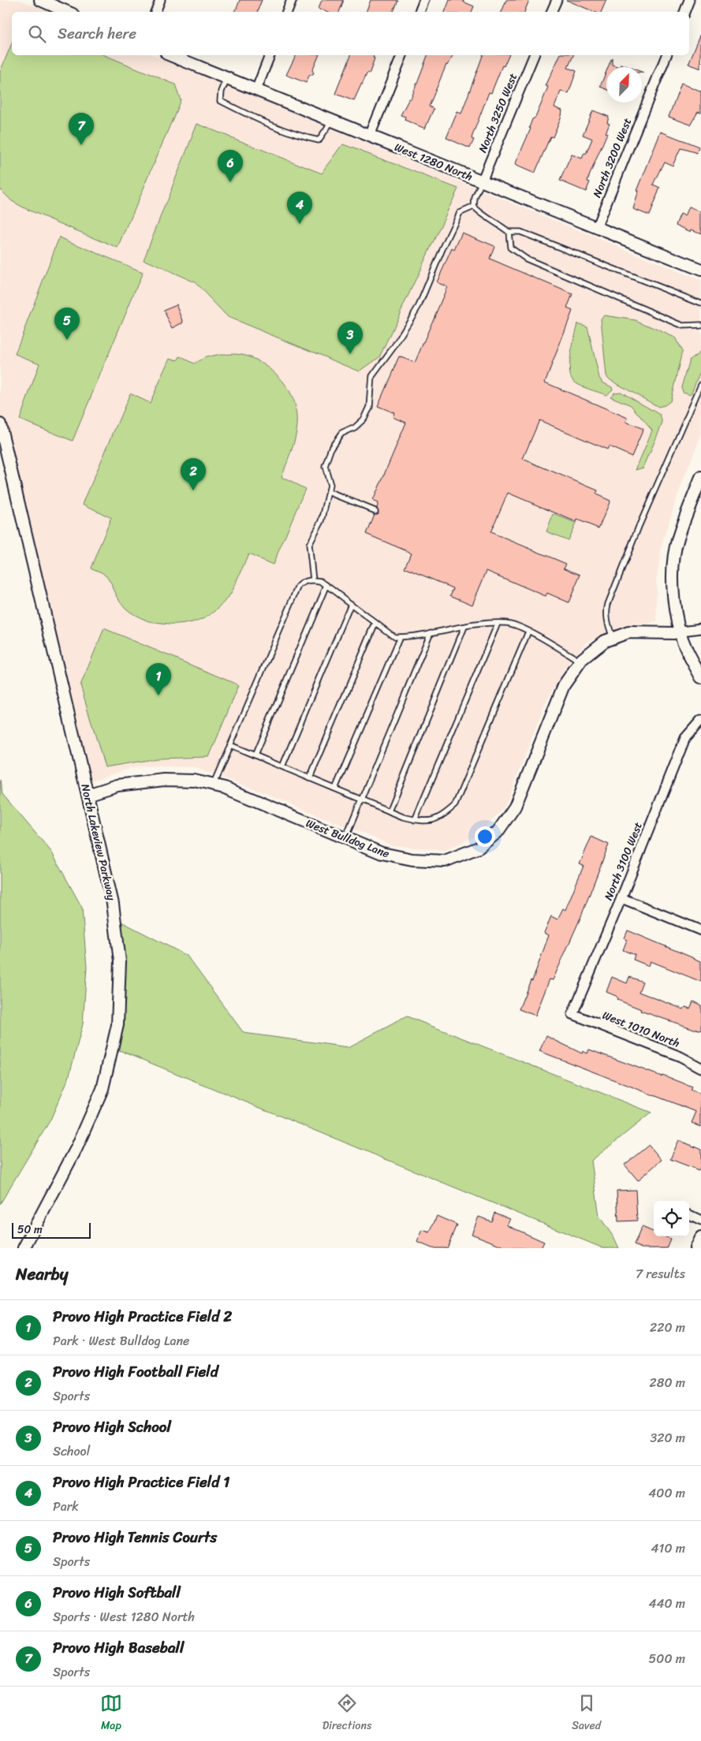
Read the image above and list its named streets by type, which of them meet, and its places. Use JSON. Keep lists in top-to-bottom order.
{
  "streets": {
    "street": [
      "North 3250 West",
      "North 3200 West",
      "West 1280 North",
      "West Bulldog Lane",
      "North Lakeview Parkway",
      "North 3100 West",
      "West 1010 North"
    ]
  },
  "crossings": [
    ["North 3250 West", "West 1280 North"],
    ["North 3200 West", "West 1280 North"],
    ["West Bulldog Lane", "North Lakeview Parkway"],
    ["North 3100 West", "West 1010 North"]
  ],
  "scale_bar": "50 m",
  "north": "top right",
  "page": {
    "search": "Search here",
    "pins": [
      "7",
      "6",
      "4",
      "5",
      "3",
      "2",
      "1"
    ],
    "scale": "50 m",
    "heading": ["Nearby", "7 results"],
    "list": [
      {
        "mark": "1",
        "name": "Provo High Practice Field 2",
        "note": "Park · West Bulldog Lane",
        "value": "220 m"
      },
      {
        "mark": "2",
        "name": "Provo High Football Field",
        "note": "Sports",
        "value": "280 m"
      },
      {
        "mark": "3",
        "name": "Provo High School",
        "note": "School",
        "value": "320 m"
      },
      {
        "mark": "4",
        "name": "Provo High Practice Field 1",
        "note": "Park",
        "value": "400 m"
      },
      {
        "mark": "5",
        "name": "Provo High Tennis Courts",
        "note": "Sports",
        "value": "410 m"
      },
      {
        "mark": "6",
        "name": "Provo High Softball",
        "note": "Sports · West 1280 North",
        "value": "440 m"
      },
      {
        "mark": "7",
        "name": "Provo High Baseball",
        "note": "Sports",
        "value": "500 m"
      }
    ],
    "nav": ["Map", "Directions", "Saved"]
  }
}
